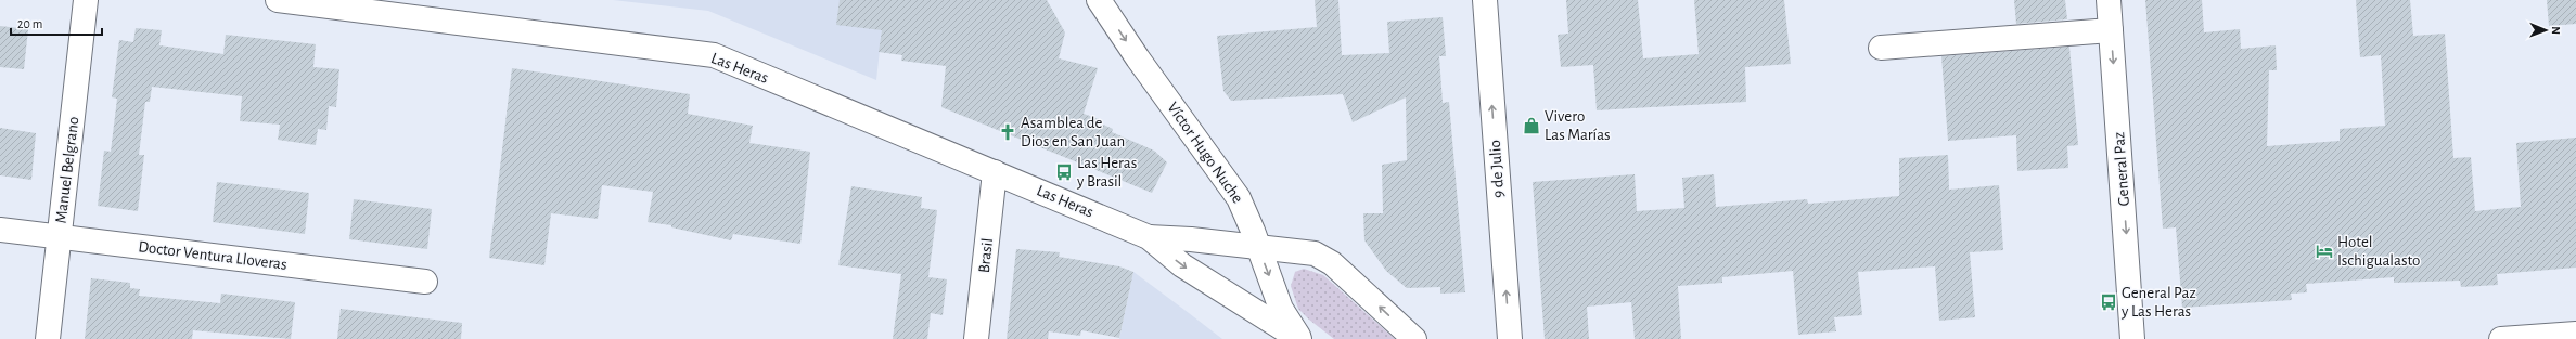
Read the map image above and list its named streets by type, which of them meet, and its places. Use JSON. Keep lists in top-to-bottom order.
{
  "streets": {
    "street": [
      "Las Heras",
      "Víctor Hugo Nuche",
      "9 de Julio",
      "General Paz",
      "Manuel Belgrano",
      "Doctor Ventura Lloveras",
      "Brasil"
    ]
  },
  "crossings": [
    ["Las Heras", "Víctor Hugo Nuche"],
    ["Las Heras", "Brasil"],
    ["Manuel Belgrano", "Doctor Ventura Lloveras"]
  ],
  "one_way": ["Víctor Hugo Nuche", "9 de Julio", "General Paz"],
  "places": {
    "shop": ["Vivero Las Marías"],
    "church": ["Asamblea de Dios en San Juan"],
    "bus stop": ["Las Heras y Brasil", "General Paz y Las Heras"],
    "hotel": ["Hotel Ischigualasto"]
  },
  "scale_bar": "20 m",
  "north": "right"
}
